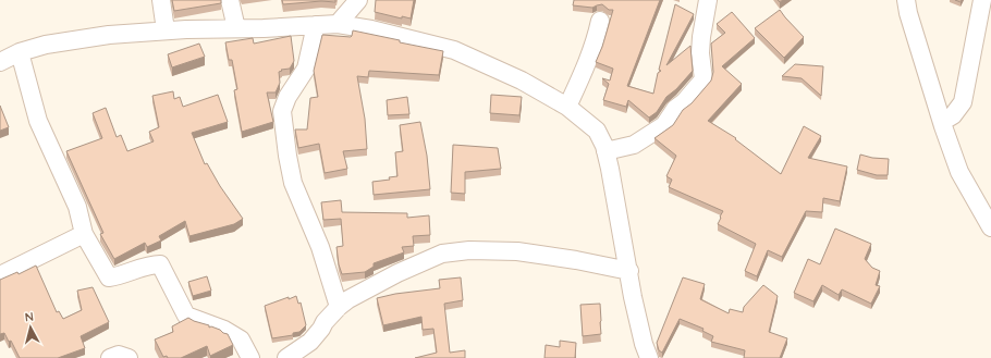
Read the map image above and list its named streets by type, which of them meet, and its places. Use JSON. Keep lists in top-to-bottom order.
{
  "north": "top"
}
